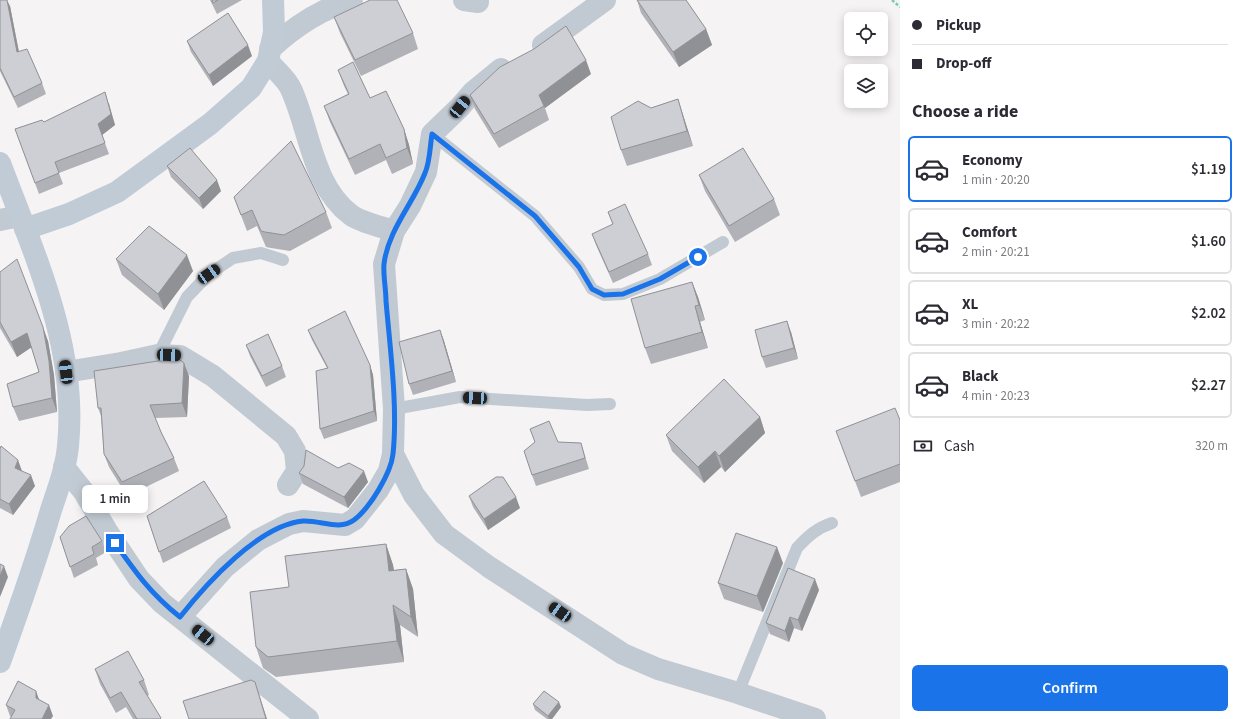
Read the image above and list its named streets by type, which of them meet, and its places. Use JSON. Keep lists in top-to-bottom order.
{
  "page": {
    "banner": ["Pickup", "Drop-off"],
    "heading": "Choose a ride",
    "list": [
      {
        "name": "Economy",
        "note": "1 min · 20:20",
        "value": "$1.19"
      },
      {
        "name": "Comfort",
        "note": "2 min · 20:21",
        "value": "$1.60"
      },
      {
        "name": "XL",
        "note": "3 min · 20:22",
        "value": "$2.02"
      },
      {
        "name": "Black",
        "note": "4 min · 20:23",
        "value": "$2.27"
      }
    ],
    "pay": ["Cash", "320 m"],
    "bubble": "1 min",
    "buttons": "Confirm"
  }
}
